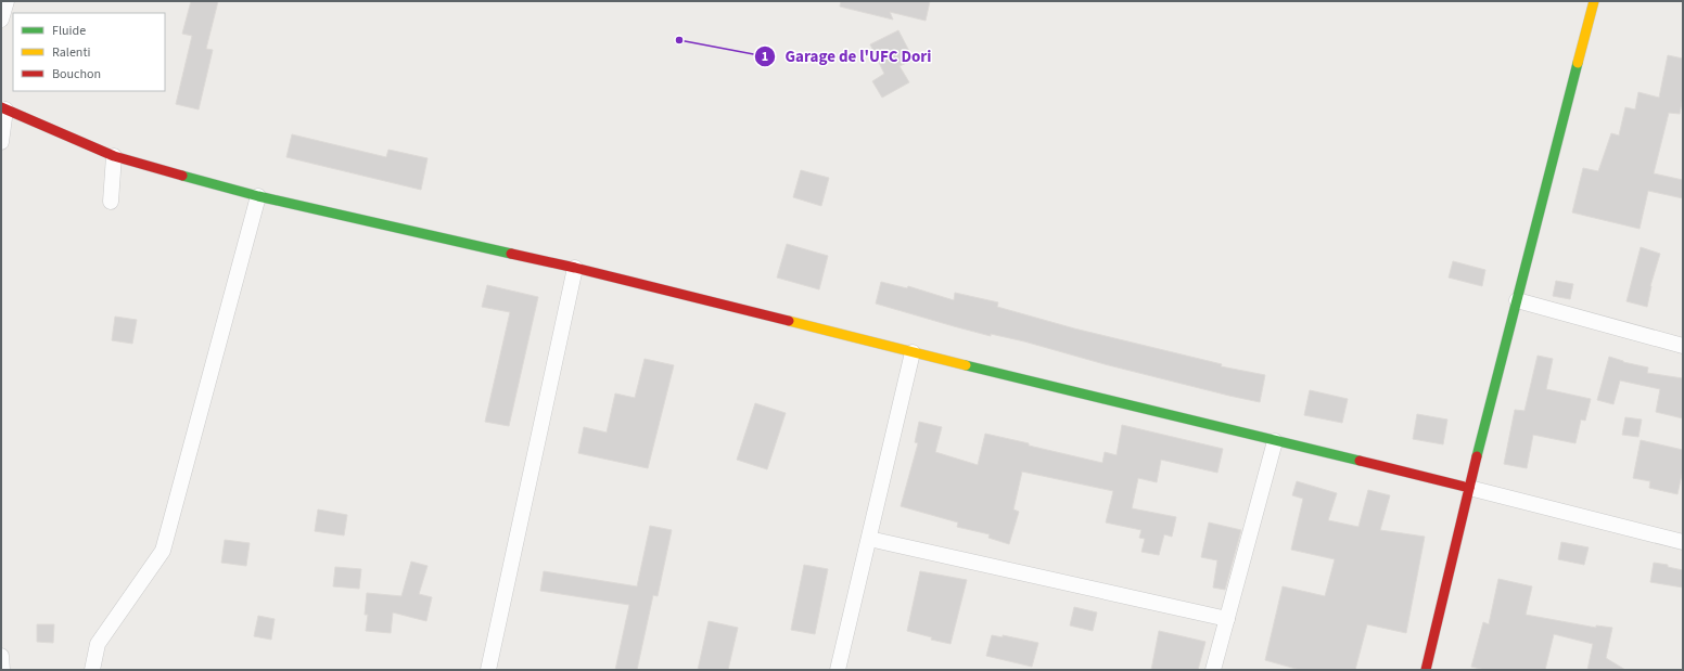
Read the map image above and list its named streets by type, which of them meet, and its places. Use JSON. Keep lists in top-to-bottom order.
{
  "places": ["Garage de l'UFC Dori"],
  "legend": ["Fluide", "Ralenti", "Bouchon"]
}
